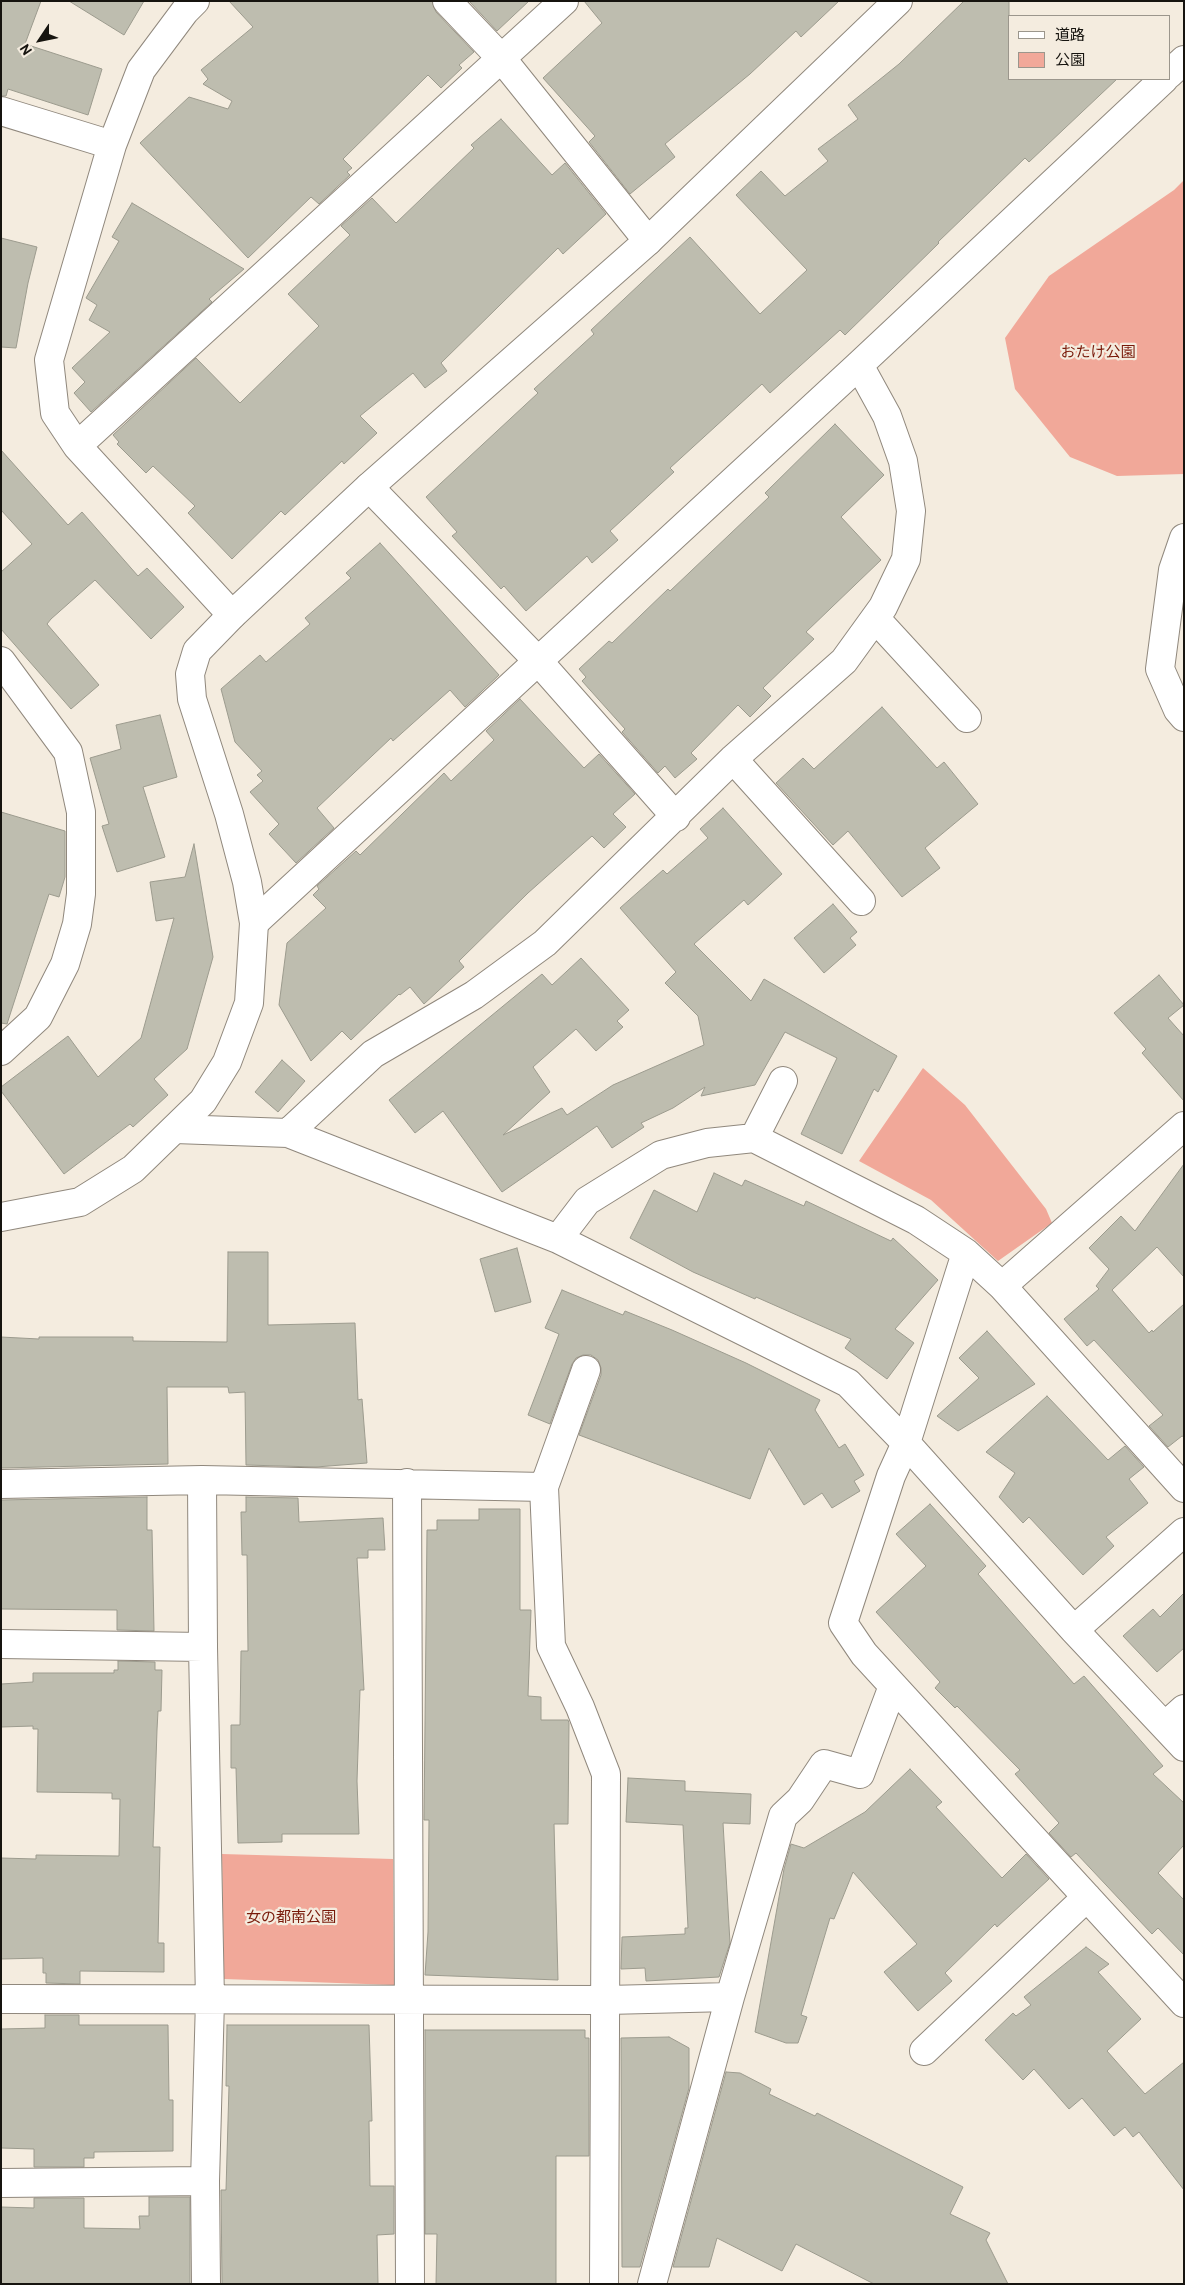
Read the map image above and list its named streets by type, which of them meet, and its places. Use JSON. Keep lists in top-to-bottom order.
{
  "parks": ["おたけ公園", "女の都南公園"],
  "legend": ["道路", "公園"],
  "north": "bottom left"
}
